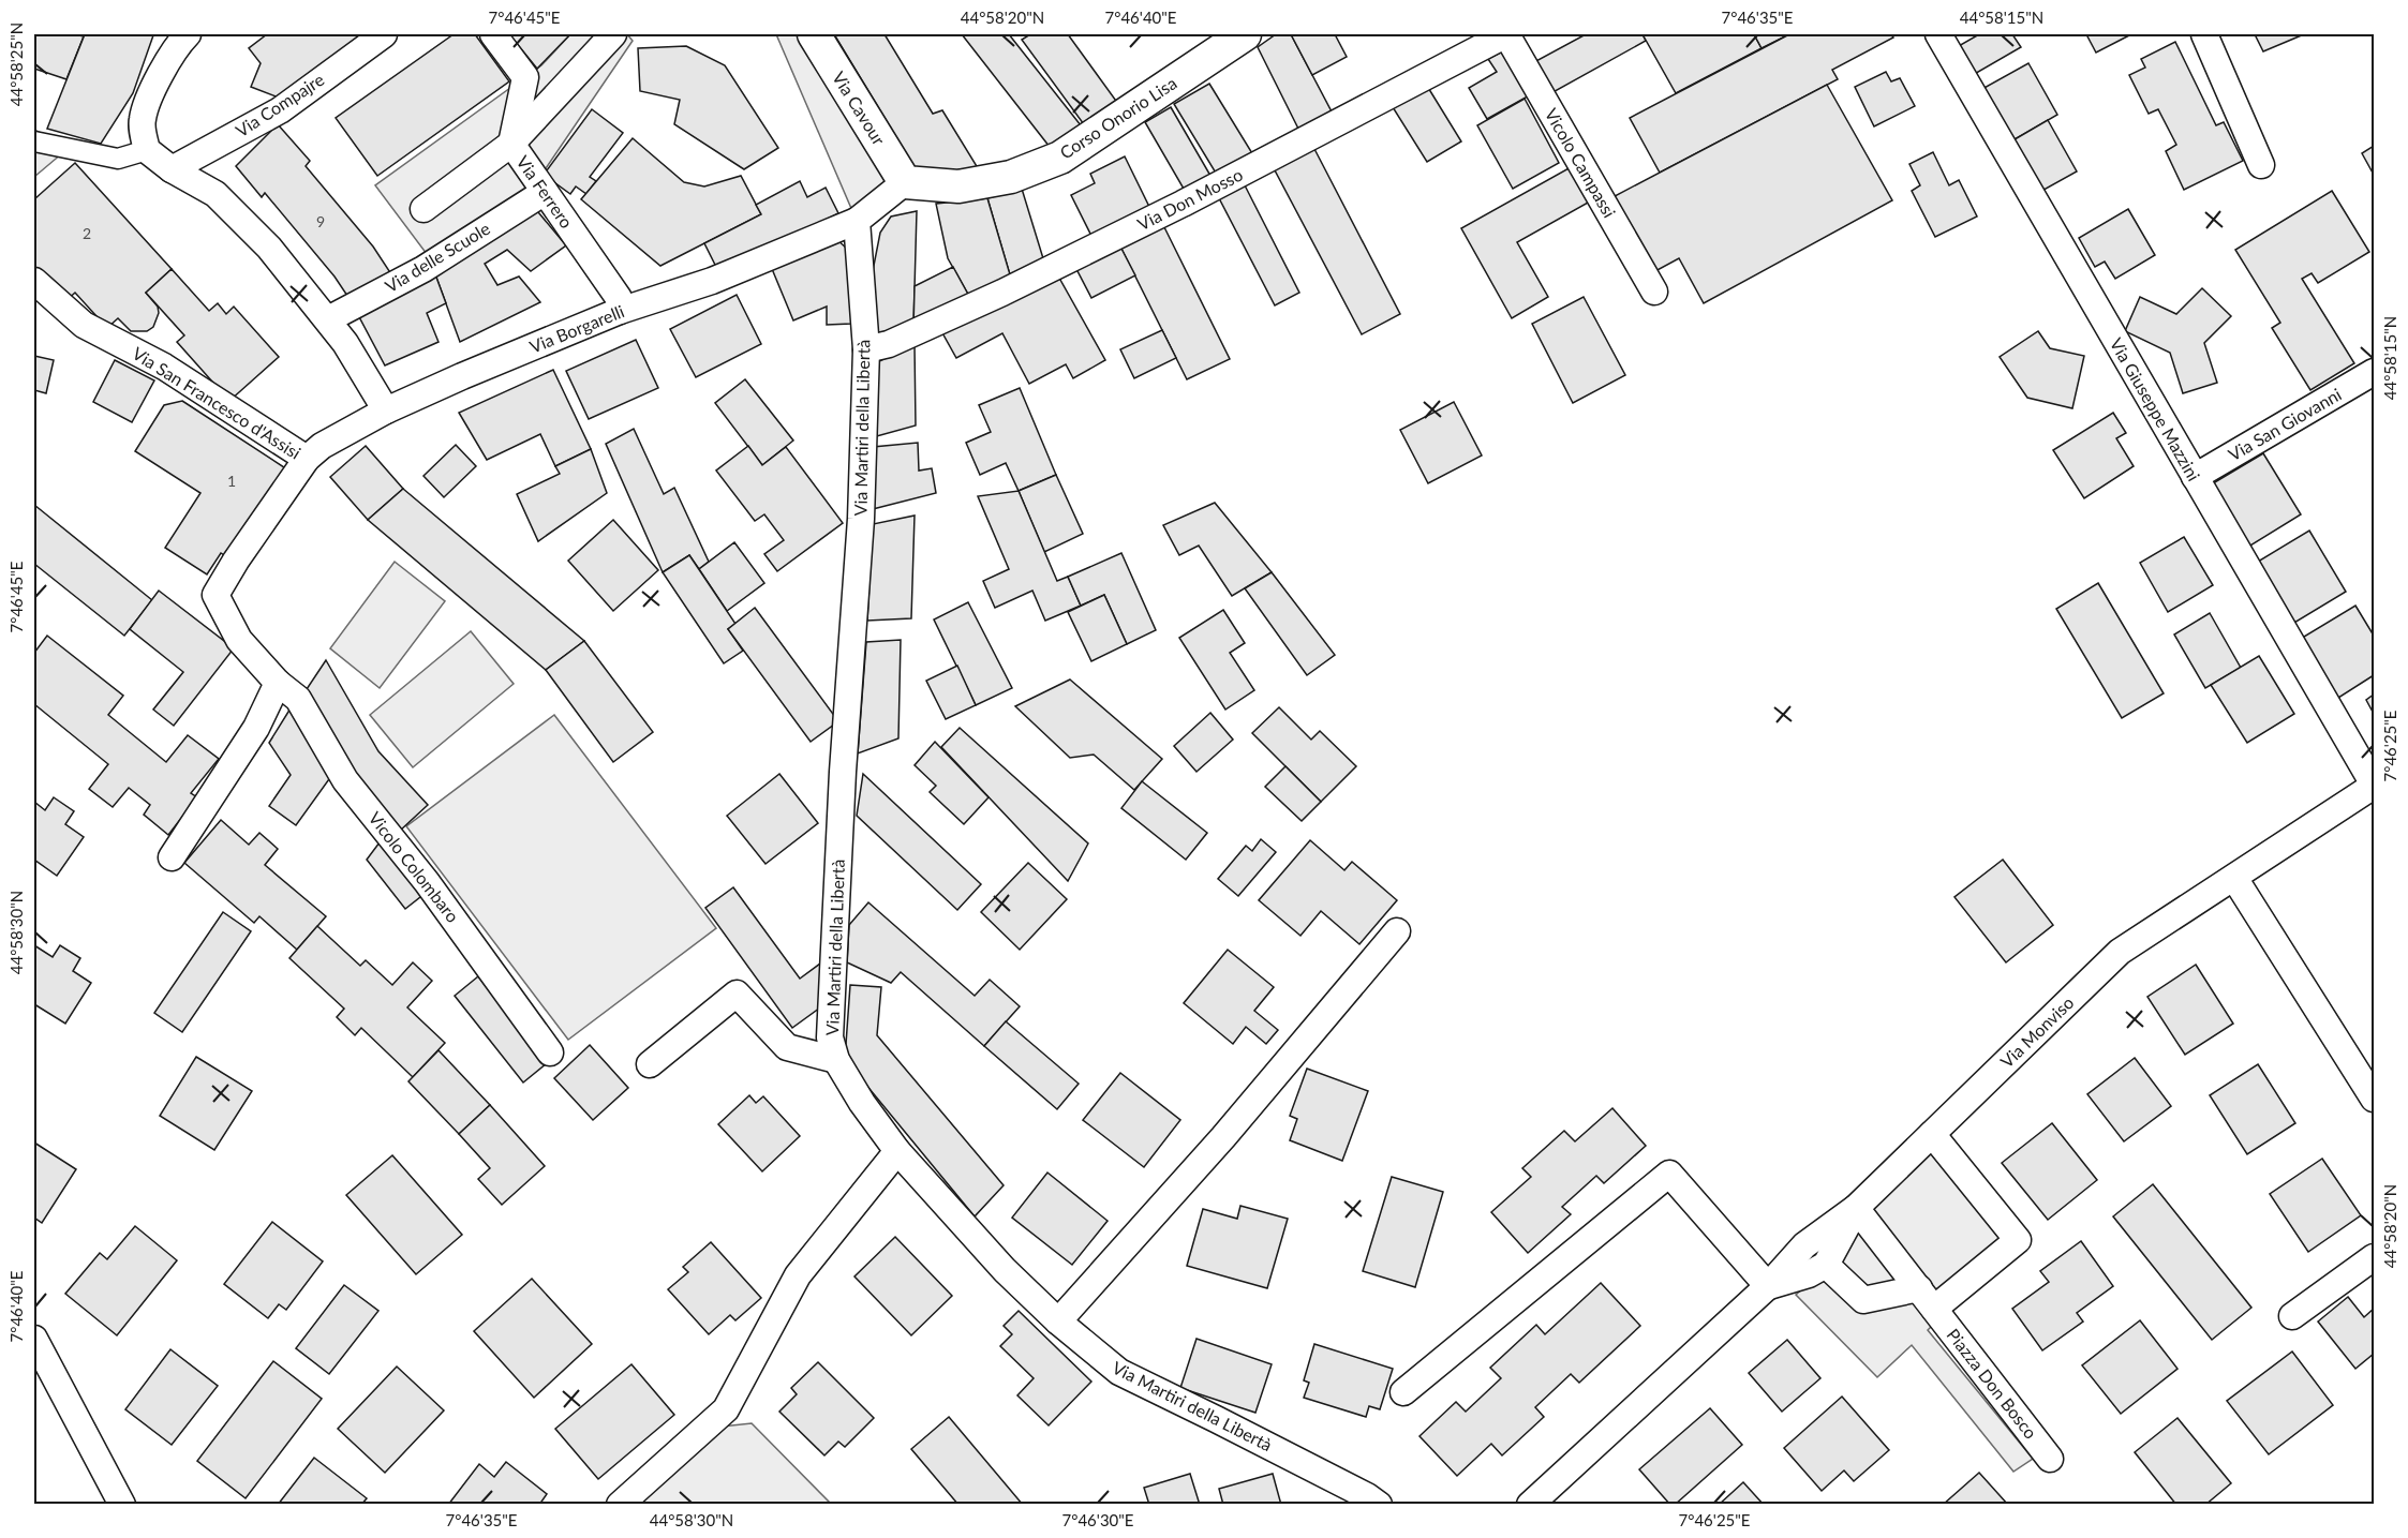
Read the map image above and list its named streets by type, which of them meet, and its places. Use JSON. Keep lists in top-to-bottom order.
{
  "streets": {
    "street": [
      "Via Compajre",
      "Via Cavour",
      "Corso Onorio Lisa",
      "Vicolo Campassi",
      "Via Ferrero",
      "Via Don Mosso",
      "Via delle Scuole",
      "Via Borgarelli",
      "Via San Francesco d'Assisi",
      "Via Giuseppe Mazzini",
      "Via San Giovanni",
      "Via Martiri della Libertà",
      "Vicolo Colombaro",
      "Via Monviso",
      "Piazza Don Bosco"
    ]
  },
  "crossings": [
    ["Via Cavour", "Corso Onorio Lisa"],
    ["Vicolo Campassi", "Via Don Mosso"],
    ["Via Ferrero", "Via delle Scuole"],
    ["Via Ferrero", "Via Borgarelli"],
    ["Via Don Mosso", "Via Martiri della Libertà"],
    ["Via Borgarelli", "Via San Francesco d'Assisi"],
    ["Via Borgarelli", "Via Martiri della Libertà"],
    ["Via Borgarelli", "Vicolo Colombaro"],
    ["Via San Francesco d'Assisi", "Vicolo Colombaro"],
    ["Via Giuseppe Mazzini", "Via San Giovanni"],
    ["Via Giuseppe Mazzini", "Via Monviso"],
    ["Via Monviso", "Piazza Don Bosco"]
  ],
  "house_numbers": ["9", "2", "1"],
  "coordinates": [
    "7°46'45\"E",
    "44°58'20\"N",
    "7°46'40\"E",
    "7°46'35\"E",
    "44°58'15\"N",
    "44°58'25\"N",
    "7°46'25\"E",
    "44°58'30\"N",
    "7°46'30\"E"
  ]
}
